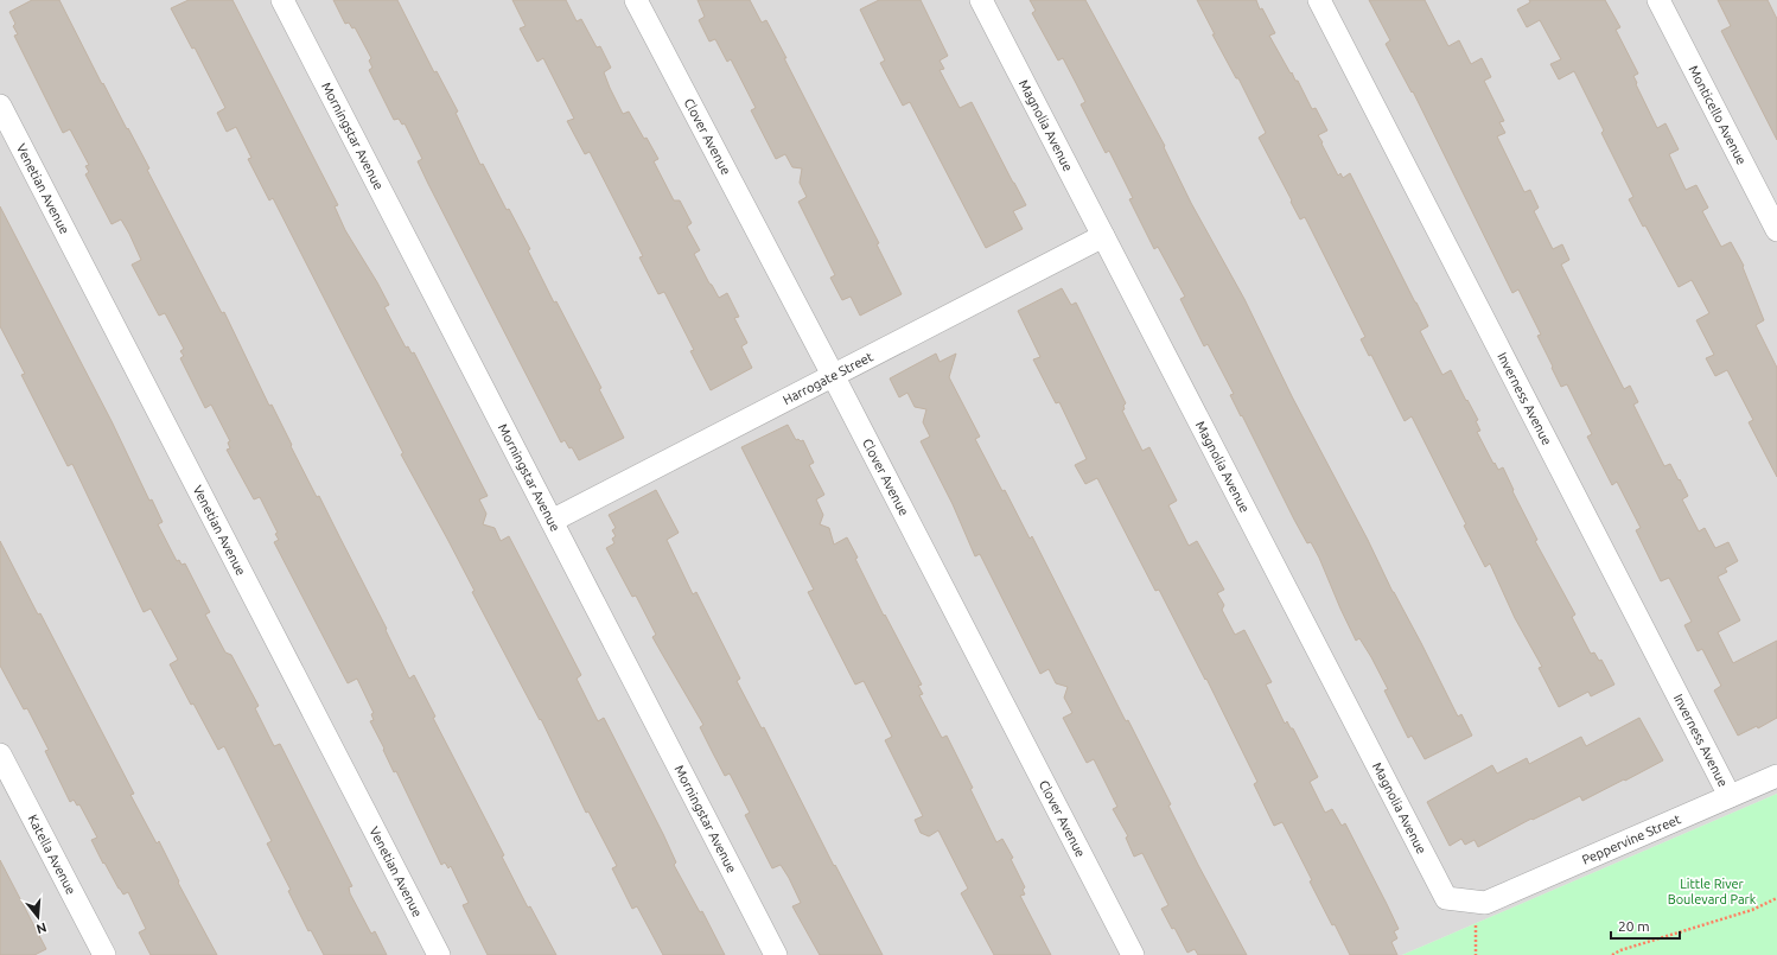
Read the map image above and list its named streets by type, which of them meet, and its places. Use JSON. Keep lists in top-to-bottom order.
{
  "streets": {
    "street": [
      "Monticello Avenue",
      "Magnolia Avenue",
      "Morningstar Avenue",
      "Clover Avenue",
      "Venetian Avenue",
      "Harrogate Street",
      "Inverness Avenue",
      "Peppervine Street",
      "Katella Avenue"
    ]
  },
  "crossings": [
    ["Magnolia Avenue", "Harrogate Street"],
    ["Magnolia Avenue", "Peppervine Street"],
    ["Morningstar Avenue", "Harrogate Street"],
    ["Clover Avenue", "Harrogate Street"],
    ["Inverness Avenue", "Peppervine Street"]
  ],
  "parks": ["Little River Boulevard Park"],
  "scale_bar": "20 m",
  "north": "bottom"
}
